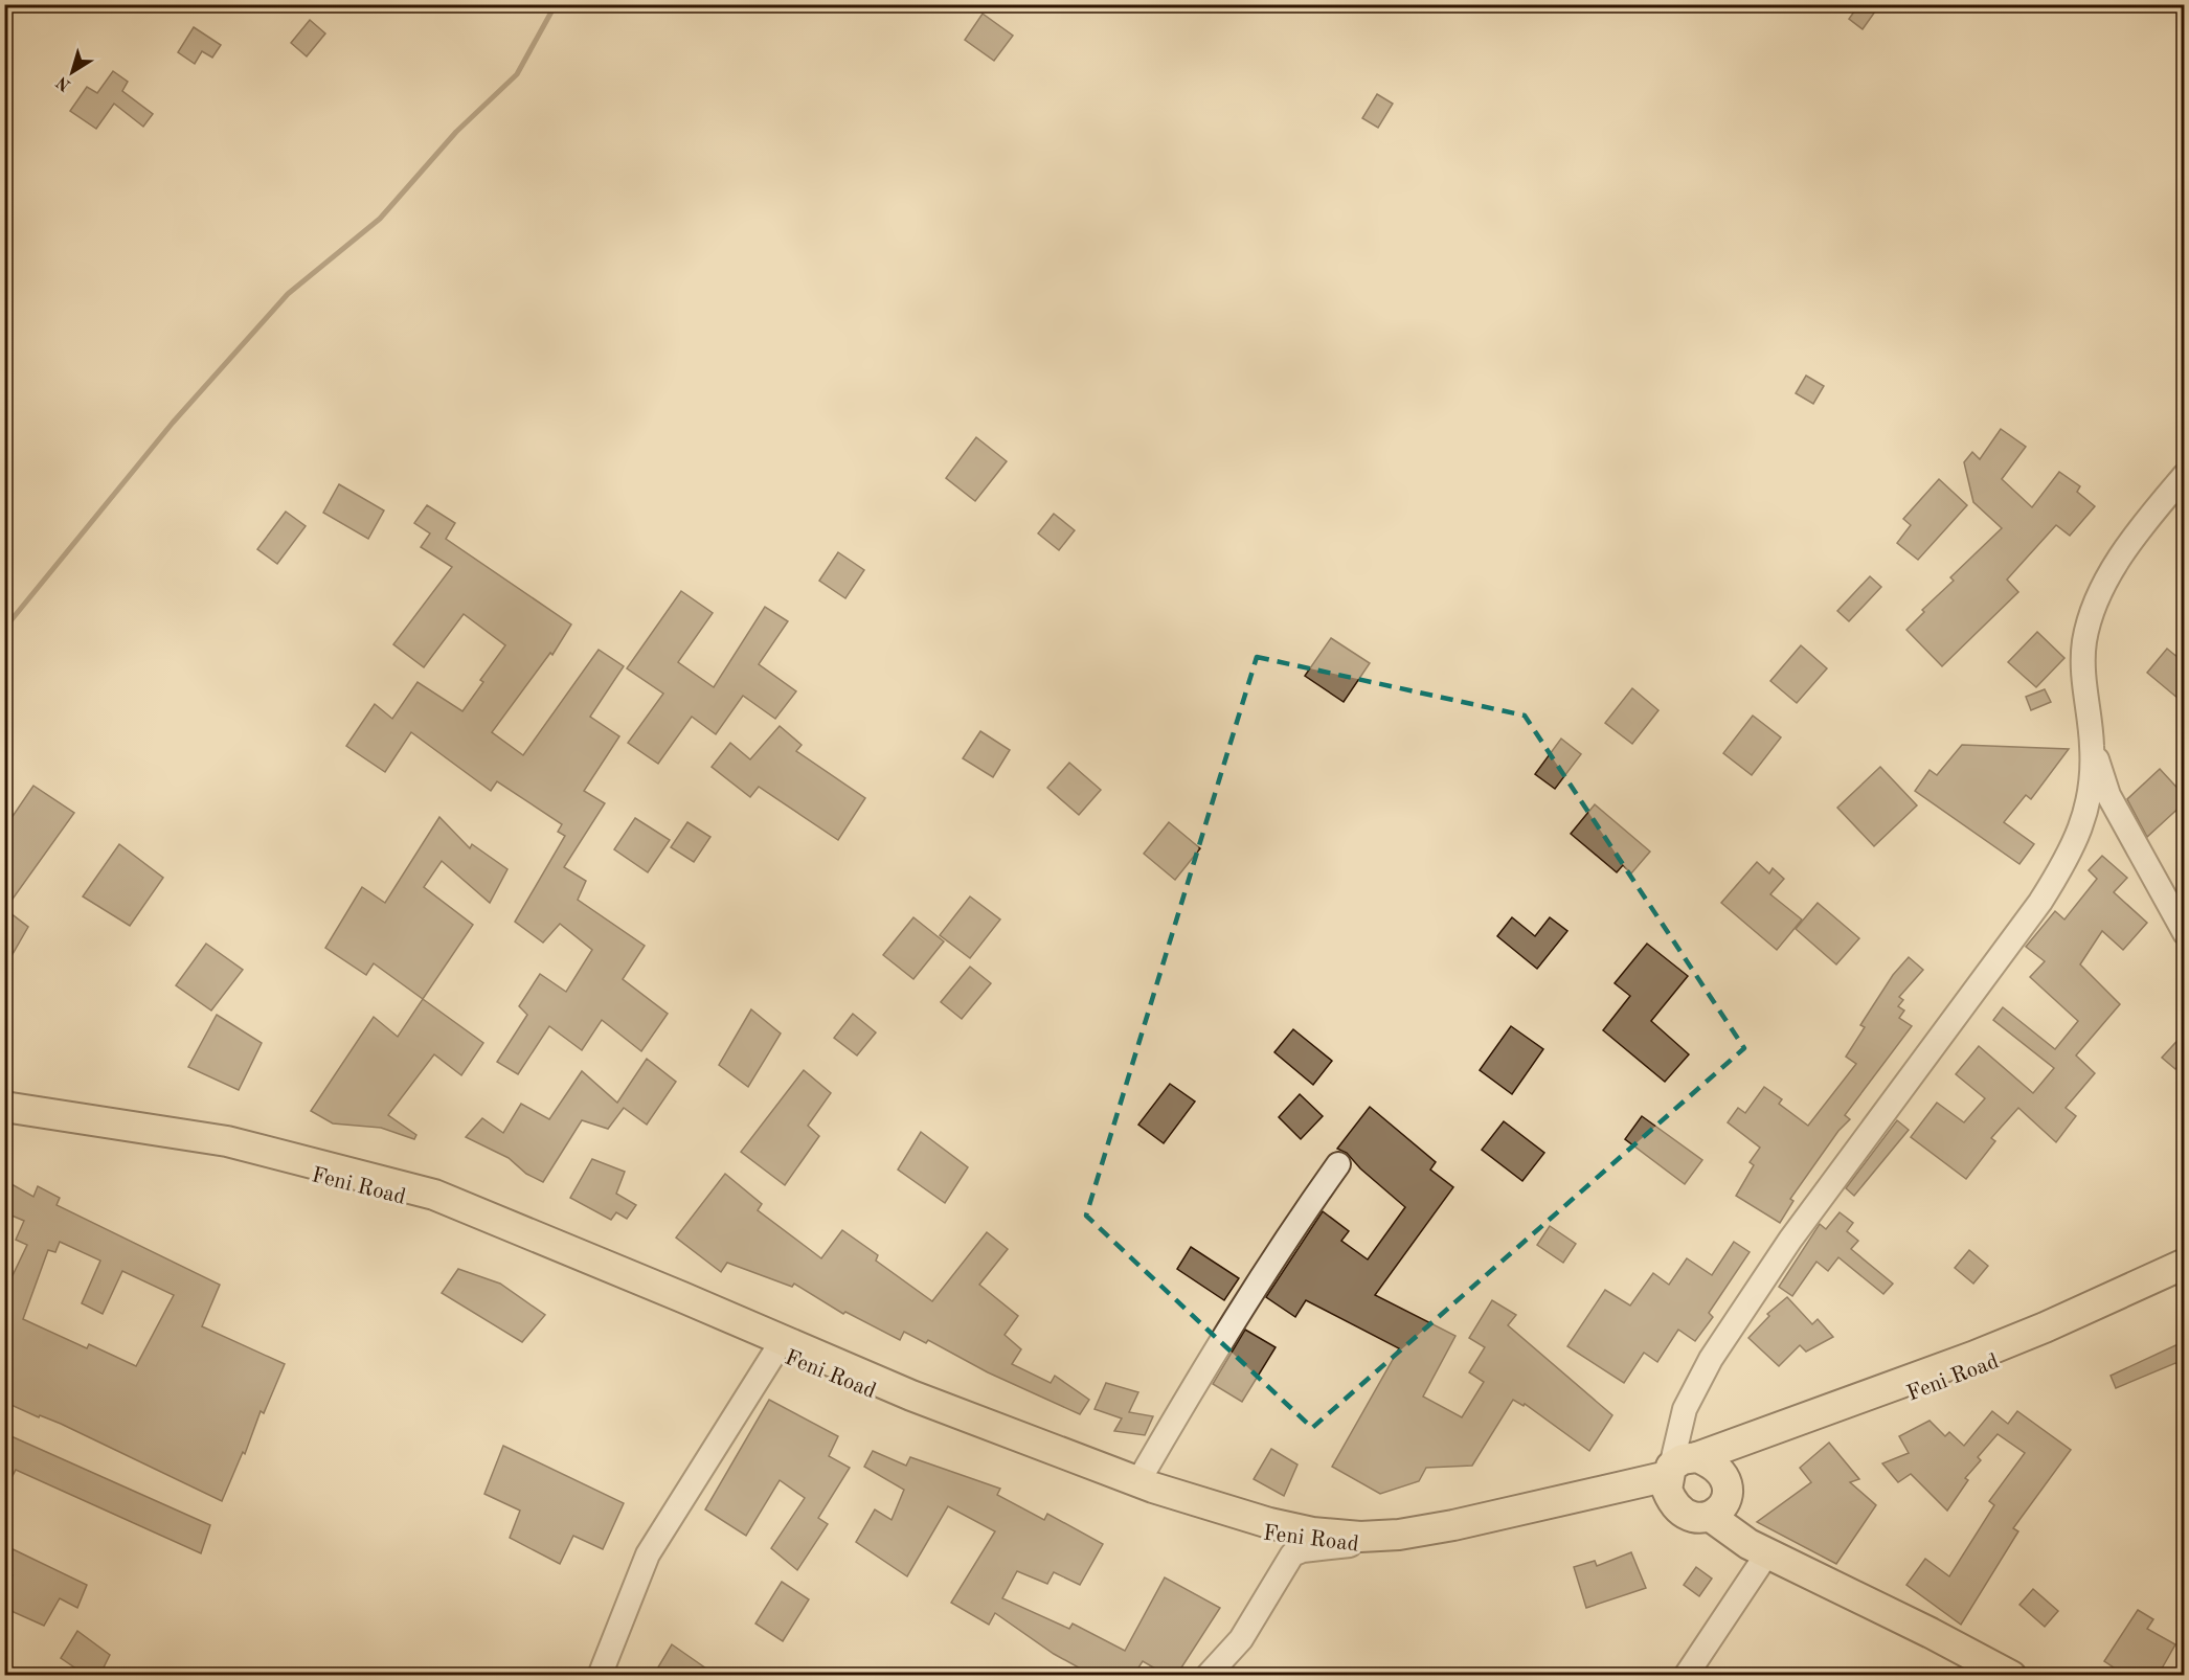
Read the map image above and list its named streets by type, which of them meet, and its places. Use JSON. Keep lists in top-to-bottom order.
{
  "streets": {
    "main road": ["Feni Road"]
  },
  "north": "bottom left"
}
